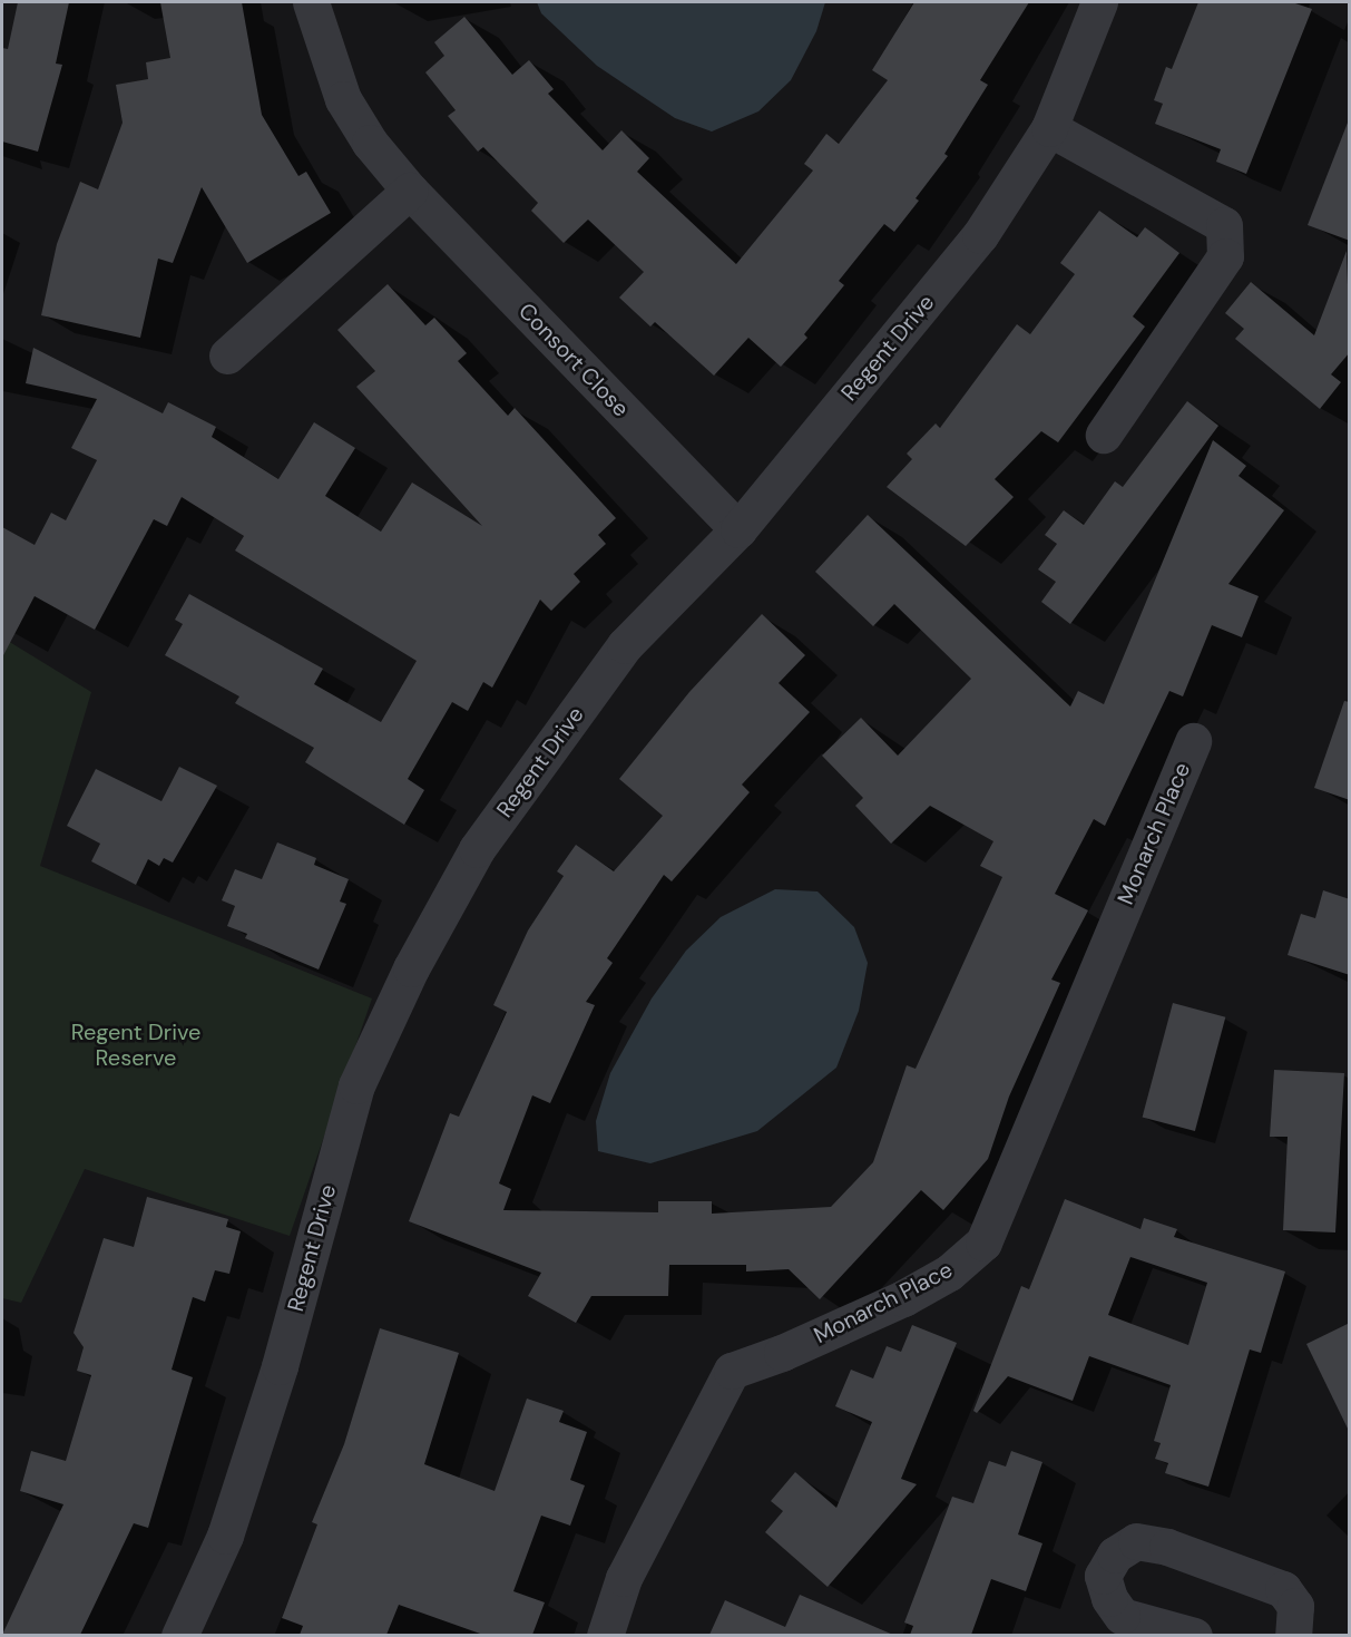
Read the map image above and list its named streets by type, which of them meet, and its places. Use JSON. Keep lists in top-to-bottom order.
{
  "streets": {
    "street": ["Regent Drive", "Consort Close", "Monarch Place"]
  },
  "crossings": [
    ["Regent Drive", "Consort Close"]
  ],
  "parks": ["Regent Drive Reserve"]
}
